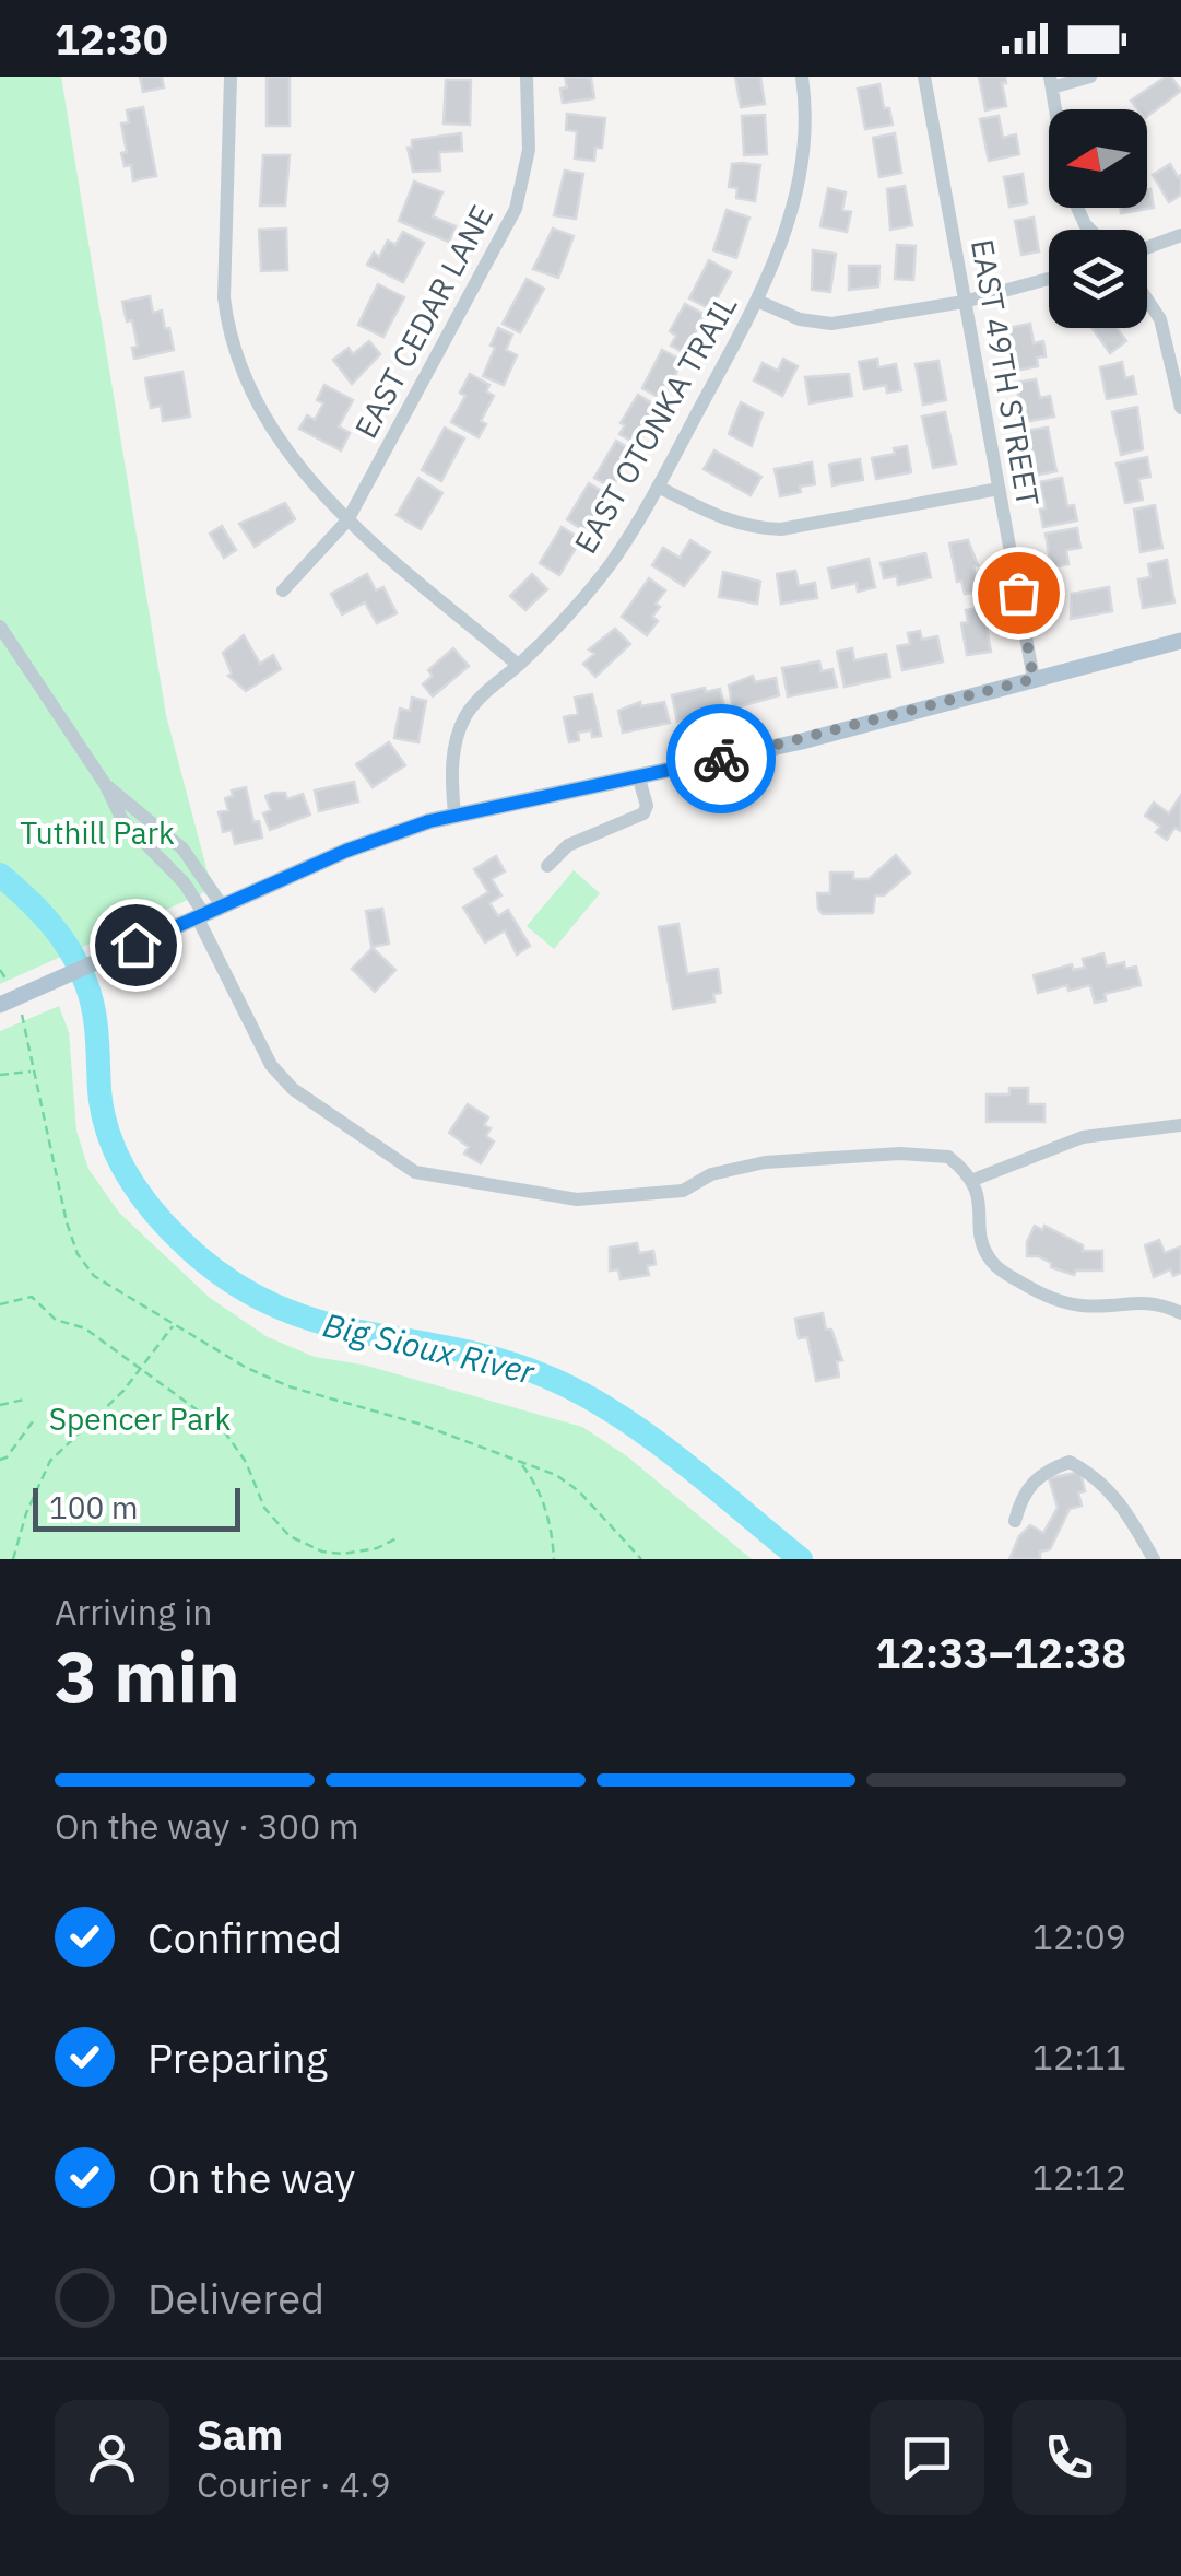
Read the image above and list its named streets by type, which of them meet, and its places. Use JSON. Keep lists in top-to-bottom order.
{
  "streets": {
    "street": ["EAST CEDAR LANE", "EAST 49TH STREET", "EAST OTONKA TRAIL"]
  },
  "water": ["Big Sioux River"],
  "parks": ["Tuthill Park", "Spencer Park"],
  "scale_bar": "100 m",
  "north": "left",
  "page": {
    "status": "12:30",
    "scale": "100 m",
    "heading": ["3 min", "Arriving in", "12:33–12:38"],
    "panel": ["Sam", "Courier · 4.9"],
    "bar": "On the way · 300 m",
    "list": [
      ["Confirmed", "12:09"],
      ["Preparing", "12:11"],
      ["On the way", "12:12"],
      "Delivered"
    ]
  }
}
